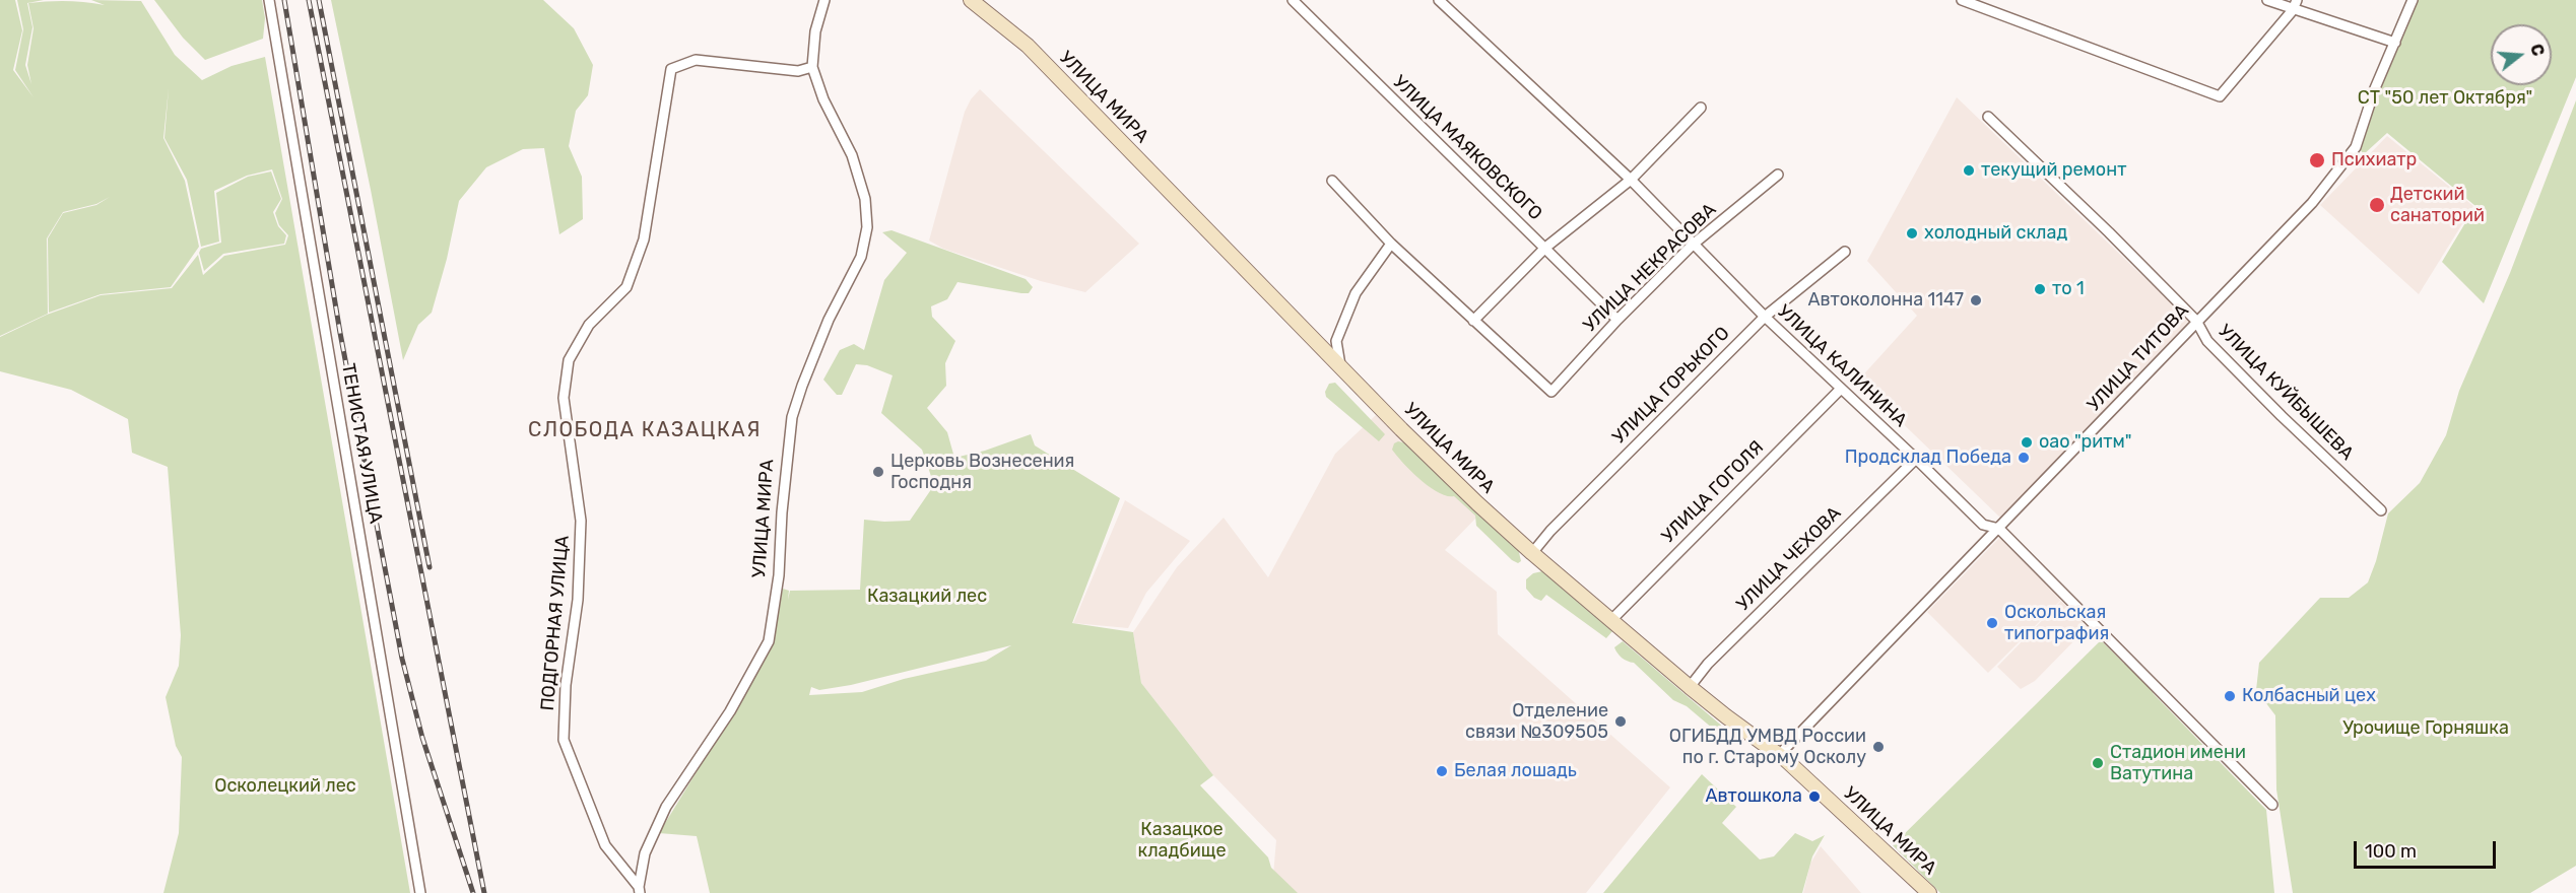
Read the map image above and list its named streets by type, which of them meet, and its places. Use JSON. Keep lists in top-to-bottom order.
{
  "streets": {
    "main road": ["УЛИЦА МИРА"],
    "street": [
      "УЛИЦА МАЯКОВСКОГО",
      "УЛИЦА НЕКРАСОВА",
      "УЛИЦА ТИТОВА",
      "УЛИЦА КАЛИНИНА",
      "УЛИЦА ГОРЬКОГО",
      "УЛИЦА КУЙБЫШЕВА",
      "ТЕНИСТАЯ УЛИЦА",
      "УЛИЦА ГОГОЛЯ",
      "УЛИЦА ЧЕХОВА",
      "ПОДГОРНАЯ УЛИЦА"
    ]
  },
  "crossings": [
    ["УЛИЦА МИРА", "УЛИЦА ТИТОВА"],
    ["УЛИЦА МИРА", "УЛИЦА ГОРЬКОГО"],
    ["УЛИЦА МИРА", "УЛИЦА ГОГОЛЯ"],
    ["УЛИЦА МИРА", "УЛИЦА ЧЕХОВА"],
    ["УЛИЦА МИРА", "ПОДГОРНАЯ УЛИЦА"],
    ["УЛИЦА МАЯКОВСКОГО", "УЛИЦА НЕКРАСОВА"],
    ["УЛИЦА НЕКРАСОВА", "УЛИЦА КАЛИНИНА"],
    ["УЛИЦА ТИТОВА", "УЛИЦА КАЛИНИНА"],
    ["УЛИЦА ТИТОВА", "УЛИЦА КУЙБЫШЕВА"],
    ["УЛИЦА КАЛИНИНА", "УЛИЦА ГОРЬКОГО"],
    ["УЛИЦА КАЛИНИНА", "УЛИЦА ГОГОЛЯ"],
    ["УЛИЦА КАЛИНИНА", "УЛИЦА ЧЕХОВА"]
  ],
  "districts": ["СЛОБОДА КАЗАЦКАЯ"],
  "parks": [
    "СТ \"50 лет Октября\"",
    "Казацкий лес",
    "Урочище Горняшка",
    "Осколецкий лес",
    "Казацкое кладбище"
  ],
  "places": [
    "Психиатр",
    "текущий ремонт",
    "Детский санаторий",
    "холодный склад",
    "то 1",
    "Автоколонна 1147",
    "оао \"ритм\"",
    "Продсклад Победа",
    "Церковь Вознесения Господня",
    "Оскольская типография",
    "Колбасный цех",
    "Отделение связи №309505",
    "ОГИБДД УМВД России по г. Старому Осколу",
    "Стадион имени Ватутина",
    "Белая лошадь",
    "Автошкола"
  ],
  "scale_bar": "100 m",
  "north": "right"
}
